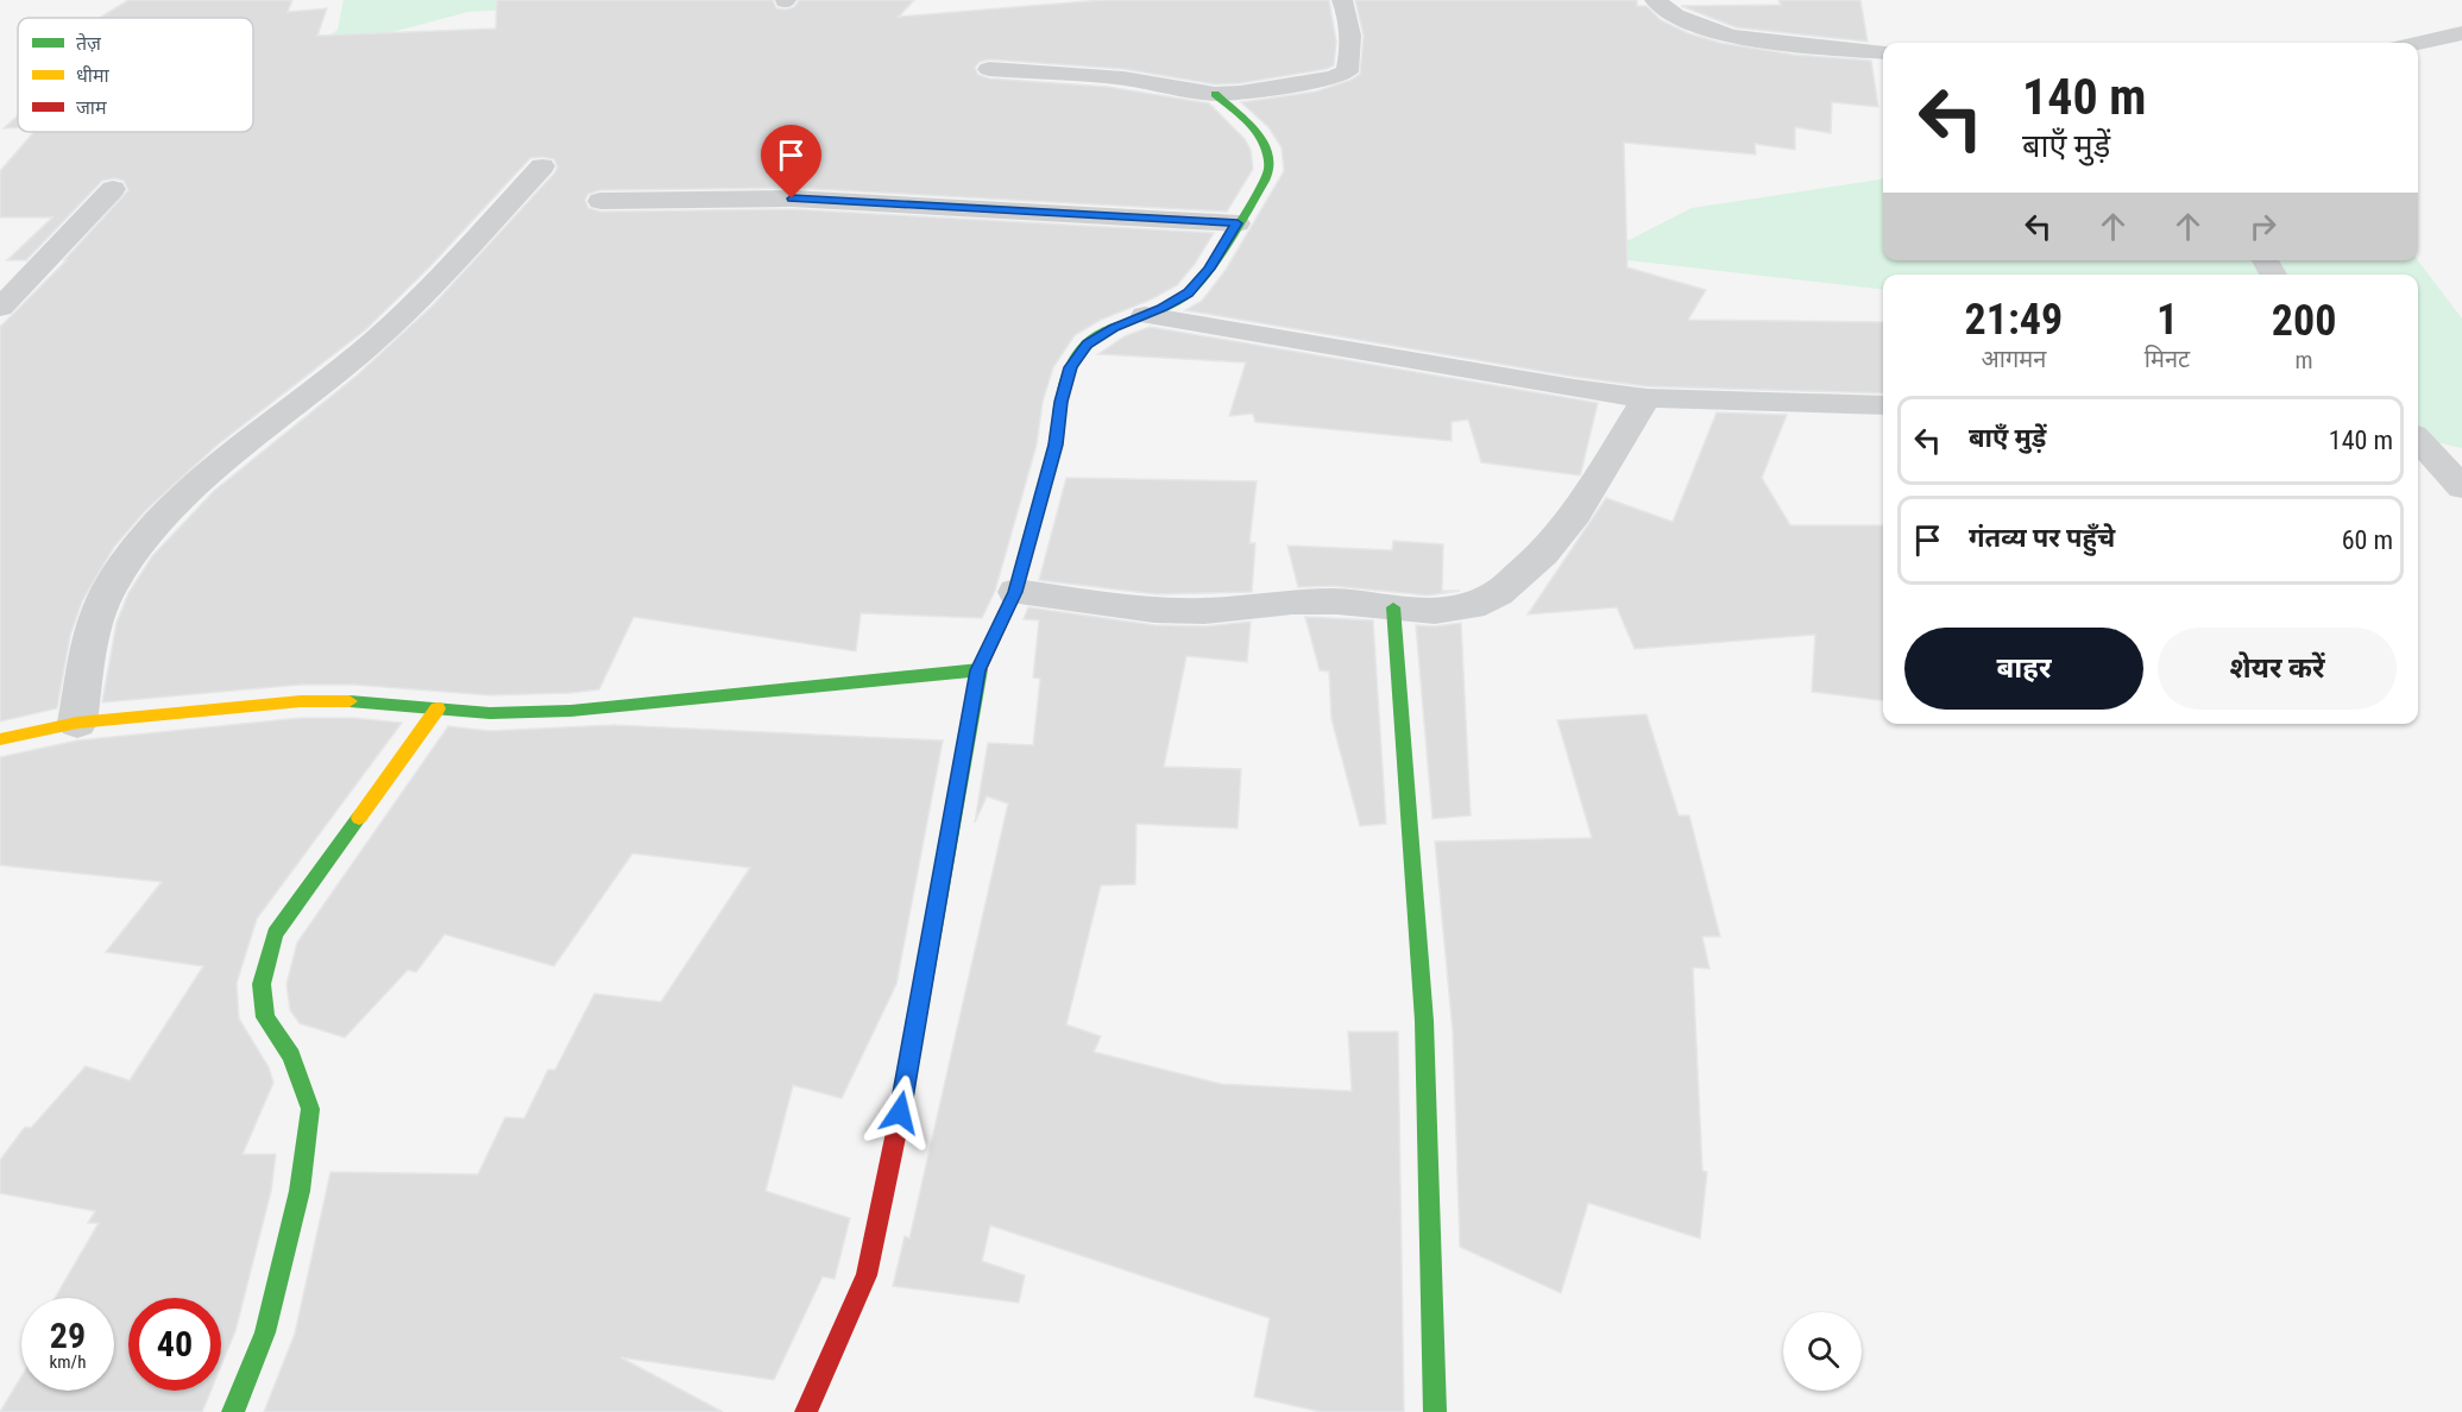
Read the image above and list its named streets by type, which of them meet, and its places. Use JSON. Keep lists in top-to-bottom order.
{
  "legend": ["तेज़", "धीमा", "जाम"],
  "page": {
    "turn": ["140 m", "बाएँ मुड़ें"],
    "eta": [
      "21:49",
      "आगमन",
      "1",
      "मिनट",
      "200",
      "m"
    ],
    "list": [
      {
        "name": "बाएँ मुड़ें",
        "value": "140 m"
      },
      {
        "name": "गंतव्य पर पहुँचे",
        "value": "60 m"
      }
    ],
    "buttons": ["बाहर", "शेयर करें"],
    "speed": "29 km/h",
    "limit": "40"
  }
}
